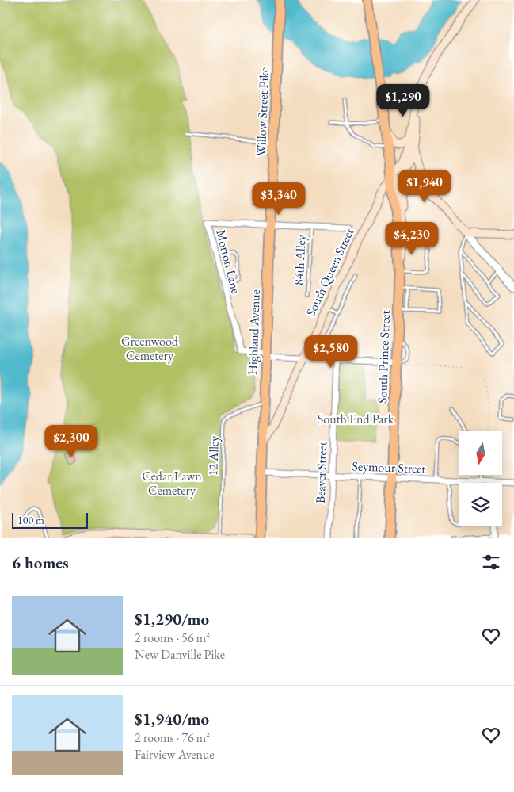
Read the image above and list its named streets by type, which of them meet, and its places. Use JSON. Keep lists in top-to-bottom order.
{
  "streets": {
    "highway": ["Willow Street Pike", "Highland Avenue", "South Prince Street"],
    "main road": ["South Queen Street"],
    "street": ["Morton Lane", "Seymour Street", "Beaver Street"],
    "lane": ["84th Alley", "12 Alley"]
  },
  "crossings": [
    ["Willow Street Pike", "Morton Lane"],
    ["Willow Street Pike", "Highland Avenue"],
    ["Morton Lane", "Highland Avenue"],
    ["South Queen Street", "Highland Avenue"],
    ["South Queen Street", "South Prince Street"],
    ["Highland Avenue", "12 Alley"],
    ["South Prince Street", "Seymour Street"],
    ["Seymour Street", "Beaver Street"]
  ],
  "parks": ["Greenwood Cemetery", "South End Park", "Cedar Lawn Cemetery"],
  "scale_bar": "100 m",
  "north": "bottom",
  "page": {
    "price": [
      "$1,290",
      "$1,940",
      "$3,340",
      "$4,230",
      "$2,580",
      "$2,300"
    ],
    "scale": "100 m",
    "heading": "6 homes",
    "list": [
      {
        "name": "$1,290/mo",
        "note": "2 rooms · 56 m² · New Danville Pike"
      },
      {
        "name": "$1,940/mo",
        "note": "2 rooms · 76 m² · Fairview Avenue"
      }
    ]
  }
}
